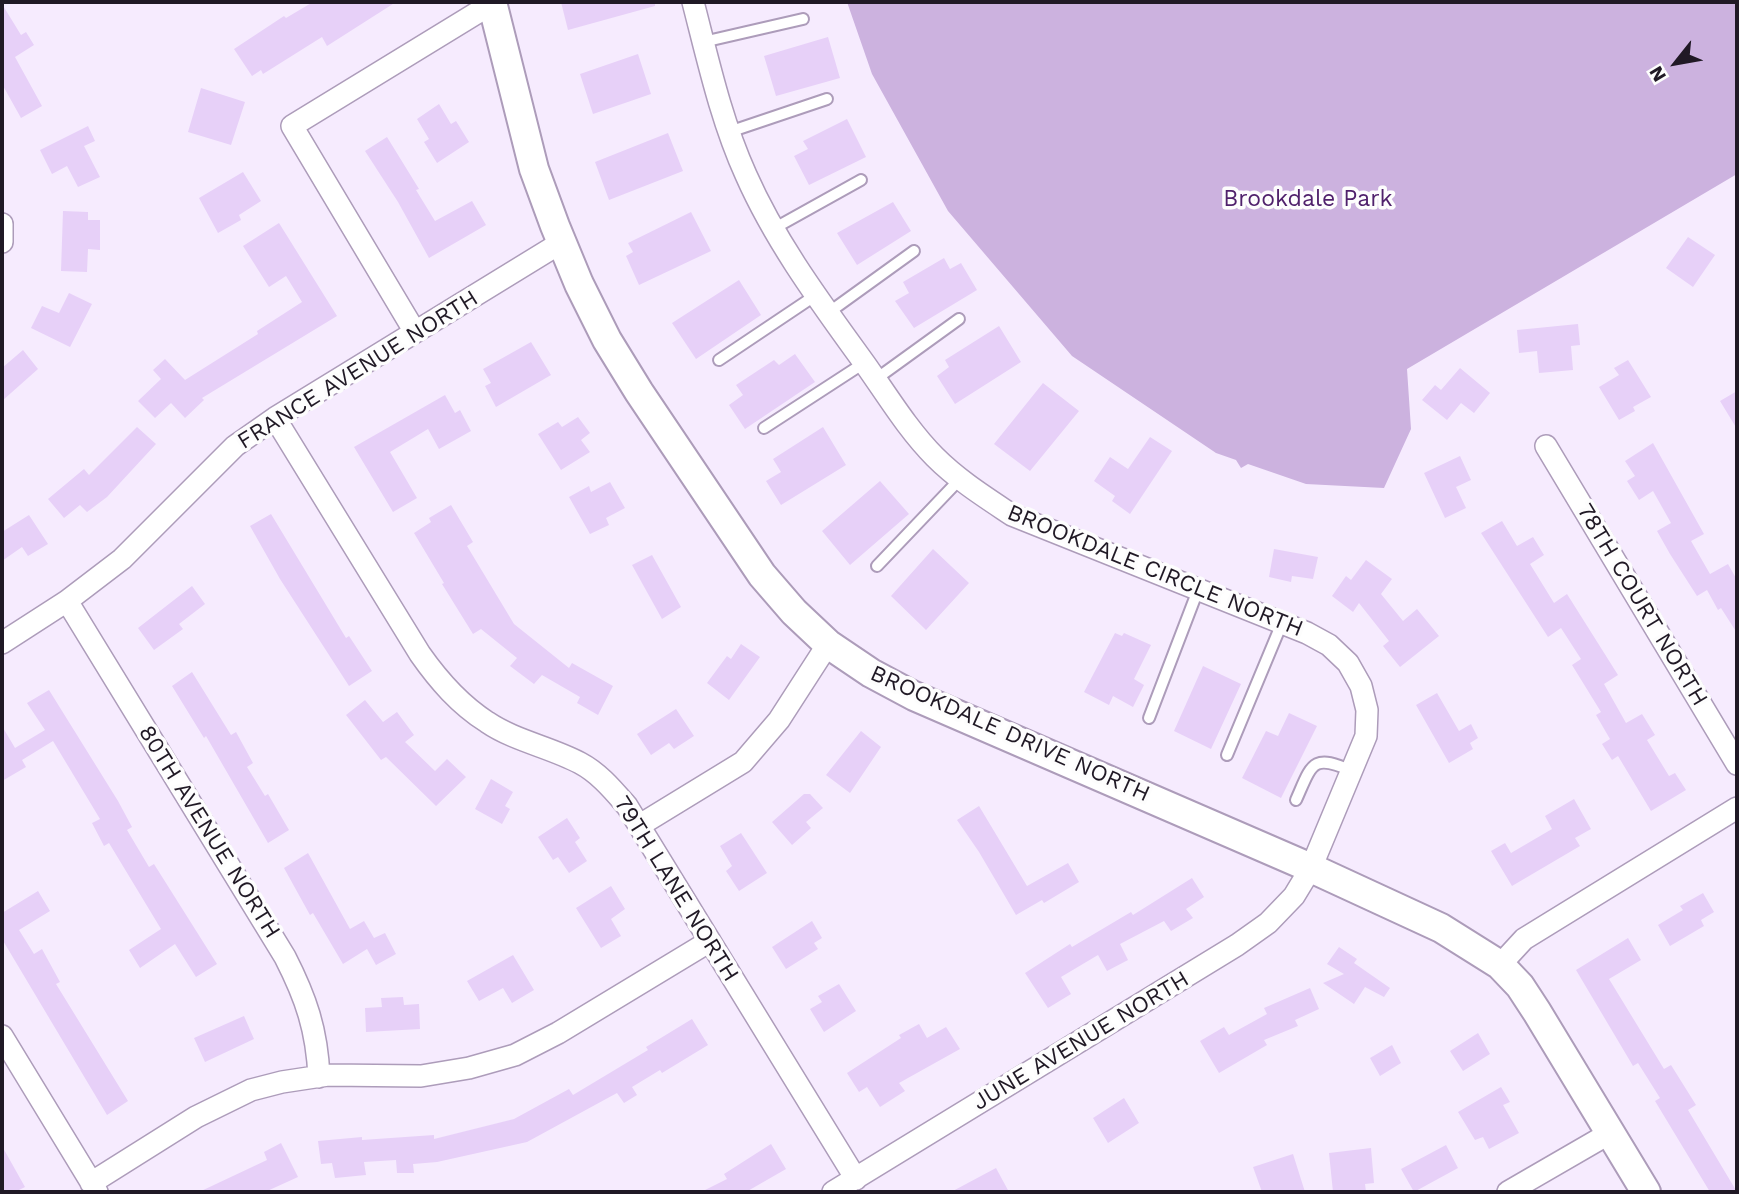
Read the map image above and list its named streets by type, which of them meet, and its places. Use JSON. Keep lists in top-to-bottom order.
{
  "streets": {
    "street": [
      "FRANCE AVENUE NORTH",
      "BROOKDALE CIRCLE NORTH",
      "78TH COURT NORTH",
      "BROOKDALE DRIVE NORTH",
      "80TH AVENUE NORTH",
      "79TH LANE NORTH",
      "JUNE AVENUE NORTH"
    ]
  },
  "crossings": [
    ["FRANCE AVENUE NORTH", "BROOKDALE DRIVE NORTH"],
    ["FRANCE AVENUE NORTH", "80TH AVENUE NORTH"],
    ["FRANCE AVENUE NORTH", "79TH LANE NORTH"],
    ["BROOKDALE CIRCLE NORTH", "BROOKDALE DRIVE NORTH"],
    ["BROOKDALE CIRCLE NORTH", "JUNE AVENUE NORTH"],
    ["BROOKDALE DRIVE NORTH", "JUNE AVENUE NORTH"],
    ["79TH LANE NORTH", "JUNE AVENUE NORTH"]
  ],
  "parks": ["Brookdale Park"],
  "north": "bottom left"
}
